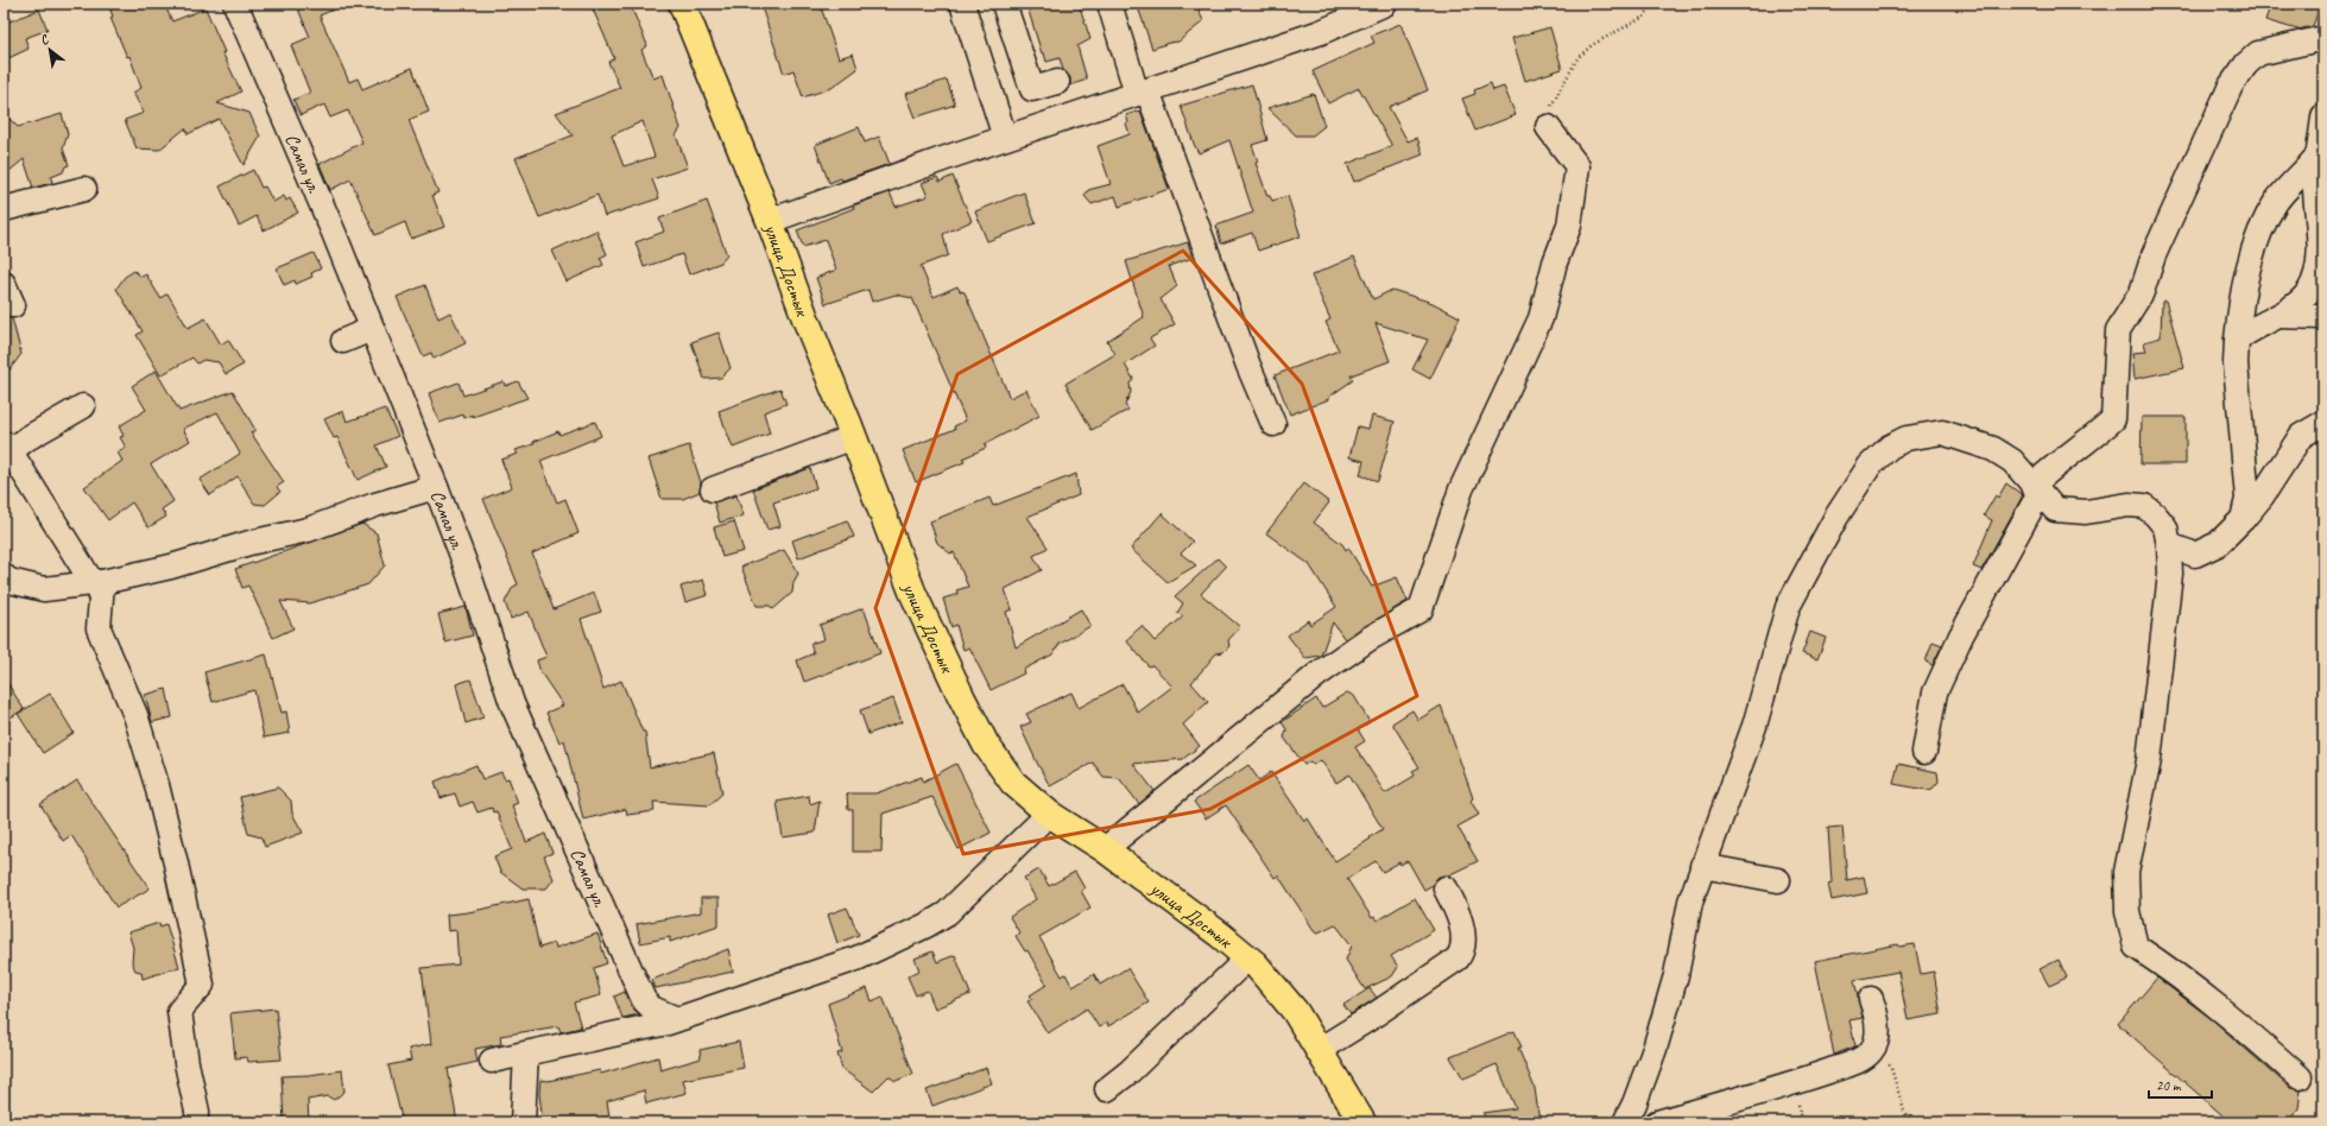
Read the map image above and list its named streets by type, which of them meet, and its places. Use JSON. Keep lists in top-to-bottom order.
{
  "streets": {
    "main road": ["улица Достык"],
    "street": ["Самал ул."]
  },
  "scale_bar": "20 m",
  "north": "top left"
}
